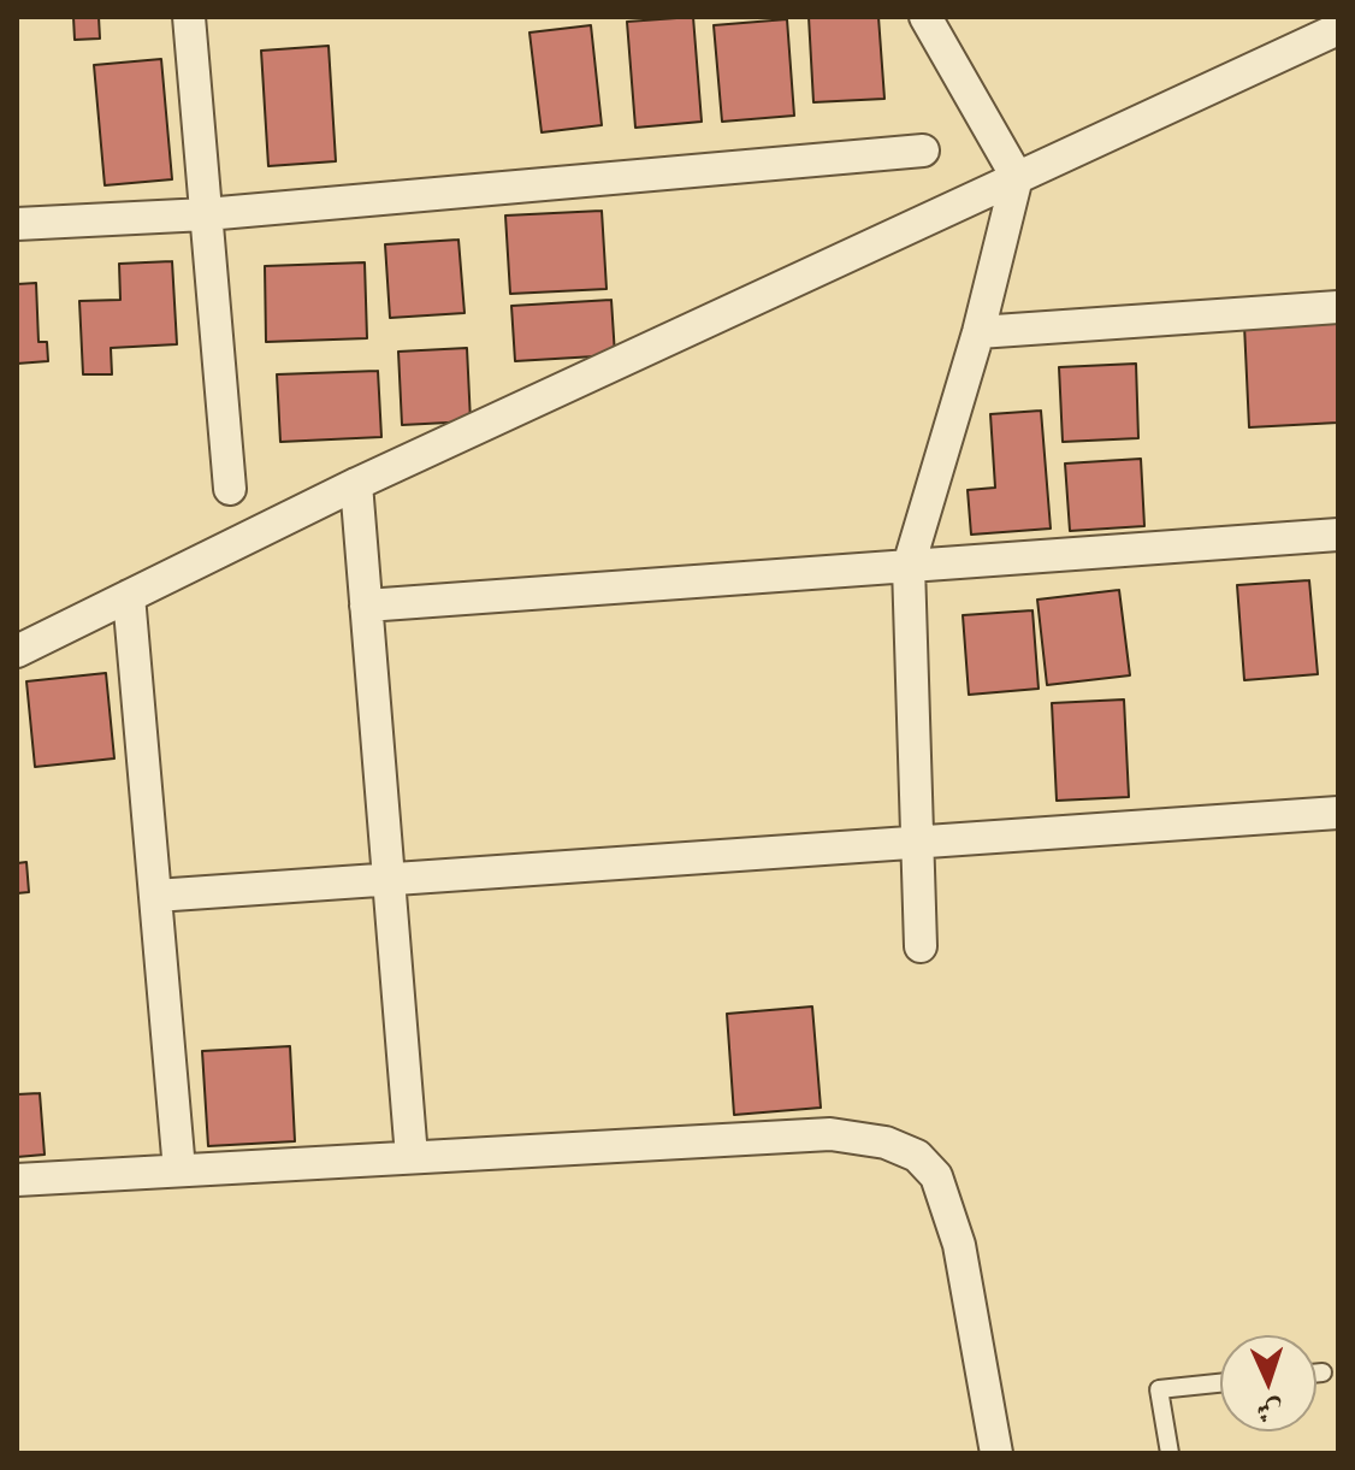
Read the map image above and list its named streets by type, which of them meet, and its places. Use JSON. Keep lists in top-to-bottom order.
{
  "north": "bottom"
}
